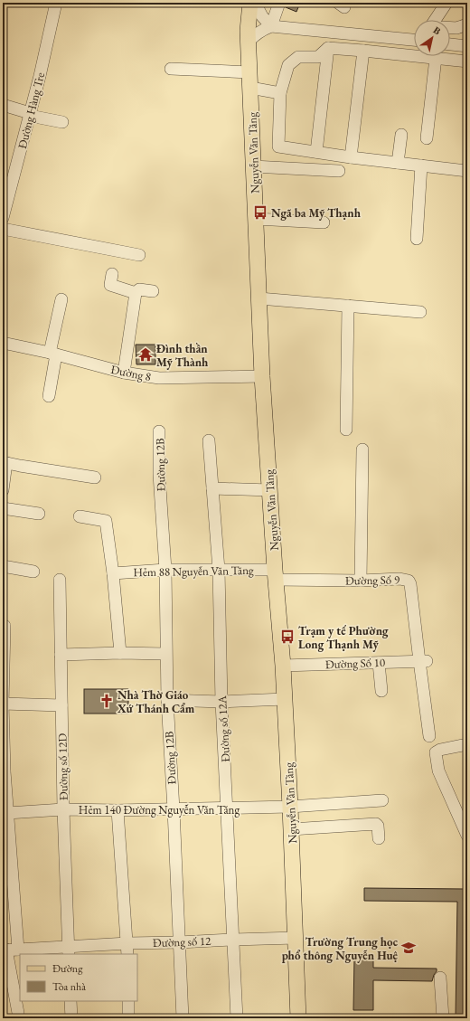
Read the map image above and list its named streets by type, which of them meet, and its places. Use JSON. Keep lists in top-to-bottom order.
{
  "streets": {
    "main road": ["Nguyễn Văn Tăng"],
    "street": [
      "Đường Hàng Tre",
      "Đường 8",
      "Đường 12B",
      "Hẻm 88 Nguyễn Văn Tăng",
      "Đường Số 9",
      "Đường Số 10",
      "Đường số 12A",
      "Đường số 12D",
      "Hẻm 140 Đường Nguyễn Văn Tăng",
      "Đường số 12"
    ]
  },
  "crossings": [
    ["Nguyễn Văn Tăng", "Đường 8"],
    ["Nguyễn Văn Tăng", "Hẻm 88 Nguyễn Văn Tăng"],
    ["Nguyễn Văn Tăng", "Đường Số 9"],
    ["Nguyễn Văn Tăng", "Đường Số 10"],
    ["Nguyễn Văn Tăng", "Hẻm 140 Đường Nguyễn Văn Tăng"],
    ["Nguyễn Văn Tăng", "Đường số 12"],
    ["Đường 12B", "Hẻm 88 Nguyễn Văn Tăng"],
    ["Đường 12B", "Hẻm 140 Đường Nguyễn Văn Tăng"],
    ["Đường 12B", "Đường số 12"],
    ["Hẻm 88 Nguyễn Văn Tăng", "Đường Số 9"],
    ["Hẻm 88 Nguyễn Văn Tăng", "Đường số 12A"],
    ["Đường Số 9", "Đường Số 10"],
    ["Đường số 12A", "Hẻm 140 Đường Nguyễn Văn Tăng"],
    ["Đường số 12A", "Đường số 12"],
    ["Đường số 12D", "Hẻm 140 Đường Nguyễn Văn Tăng"],
    ["Đường số 12D", "Đường số 12"]
  ],
  "places": {
    "bus stop": ["Ngã ba Mỹ Thạnh", "Trạm y tế Phường Long Thạnh Mỹ"],
    "temple": ["Đình thần Mỹ Thành"],
    "church": ["Nhà Thờ Giáo Xứ Thánh Cẩm"],
    "school or university": ["Trường Trung học phổ thông Nguyễn Huệ"]
  },
  "legend": ["Đường", "Tòa nhà"],
  "north": "top right"
}
